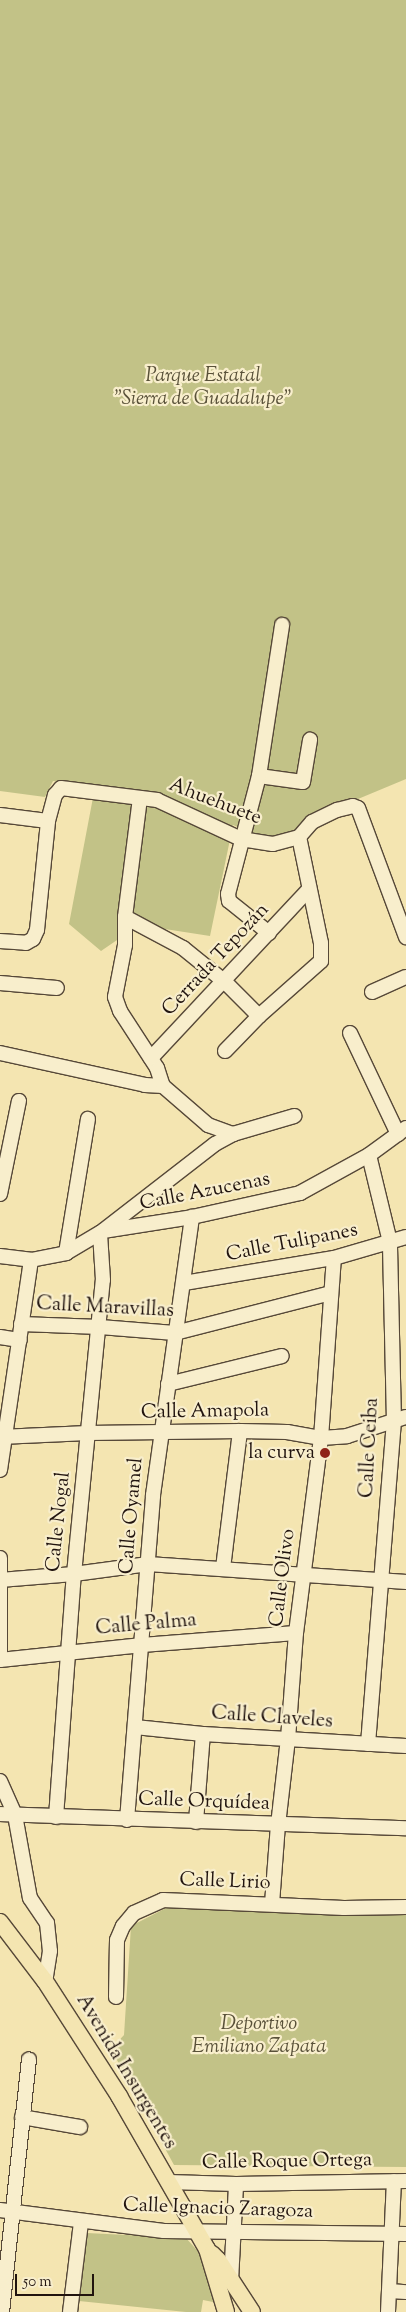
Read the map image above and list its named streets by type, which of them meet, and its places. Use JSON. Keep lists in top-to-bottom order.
{
  "streets": {
    "main road": ["Avenida Insurgentes"],
    "street": [
      "Ahuehuete",
      "Cerrada Tepozán",
      "Calle Azucenas",
      "Calle Tulipanes",
      "Calle Maravillas",
      "Calle Amapola",
      "Calle Ceiba",
      "Calle Oyamel",
      "Calle Nogal",
      "Calle Olivo",
      "Calle Palma",
      "Calle Claveles",
      "Calle Orquídea",
      "Calle Lirio",
      "Calle Roque Ortega",
      "Calle Ignacio Zaragoza"
    ]
  },
  "crossings": [
    ["Ahuehuete", "Cerrada Tepozán"],
    ["Calle Azucenas", "Calle Ceiba"],
    ["Calle Azucenas", "Calle Oyamel"],
    ["Calle Azucenas", "Calle Nogal"],
    ["Calle Tulipanes", "Calle Ceiba"],
    ["Calle Tulipanes", "Calle Oyamel"],
    ["Calle Tulipanes", "Calle Olivo"],
    ["Calle Maravillas", "Calle Oyamel"],
    ["Calle Maravillas", "Calle Nogal"],
    ["Calle Maravillas", "Calle Olivo"],
    ["Calle Amapola", "Calle Ceiba"],
    ["Calle Amapola", "Calle Oyamel"],
    ["Calle Amapola", "Calle Nogal"],
    ["Calle Amapola", "Calle Olivo"],
    ["Calle Ceiba", "Calle Claveles"],
    ["Calle Oyamel", "Calle Palma"],
    ["Calle Oyamel", "Calle Claveles"],
    ["Calle Oyamel", "Calle Orquídea"],
    ["Calle Nogal", "Calle Palma"],
    ["Calle Nogal", "Calle Orquídea"],
    ["Calle Olivo", "Calle Palma"],
    ["Calle Olivo", "Calle Claveles"],
    ["Calle Olivo", "Calle Orquídea"],
    ["Calle Olivo", "Calle Lirio"],
    ["Avenida Insurgentes", "Calle Roque Ortega"],
    ["Avenida Insurgentes", "Calle Ignacio Zaragoza"]
  ],
  "parks": ["Parque Estatal \"Sierra de Guadalupe\"", "Deportivo Emiliano Zapata"],
  "places": ["la curva"],
  "scale_bar": "50 m"
}
